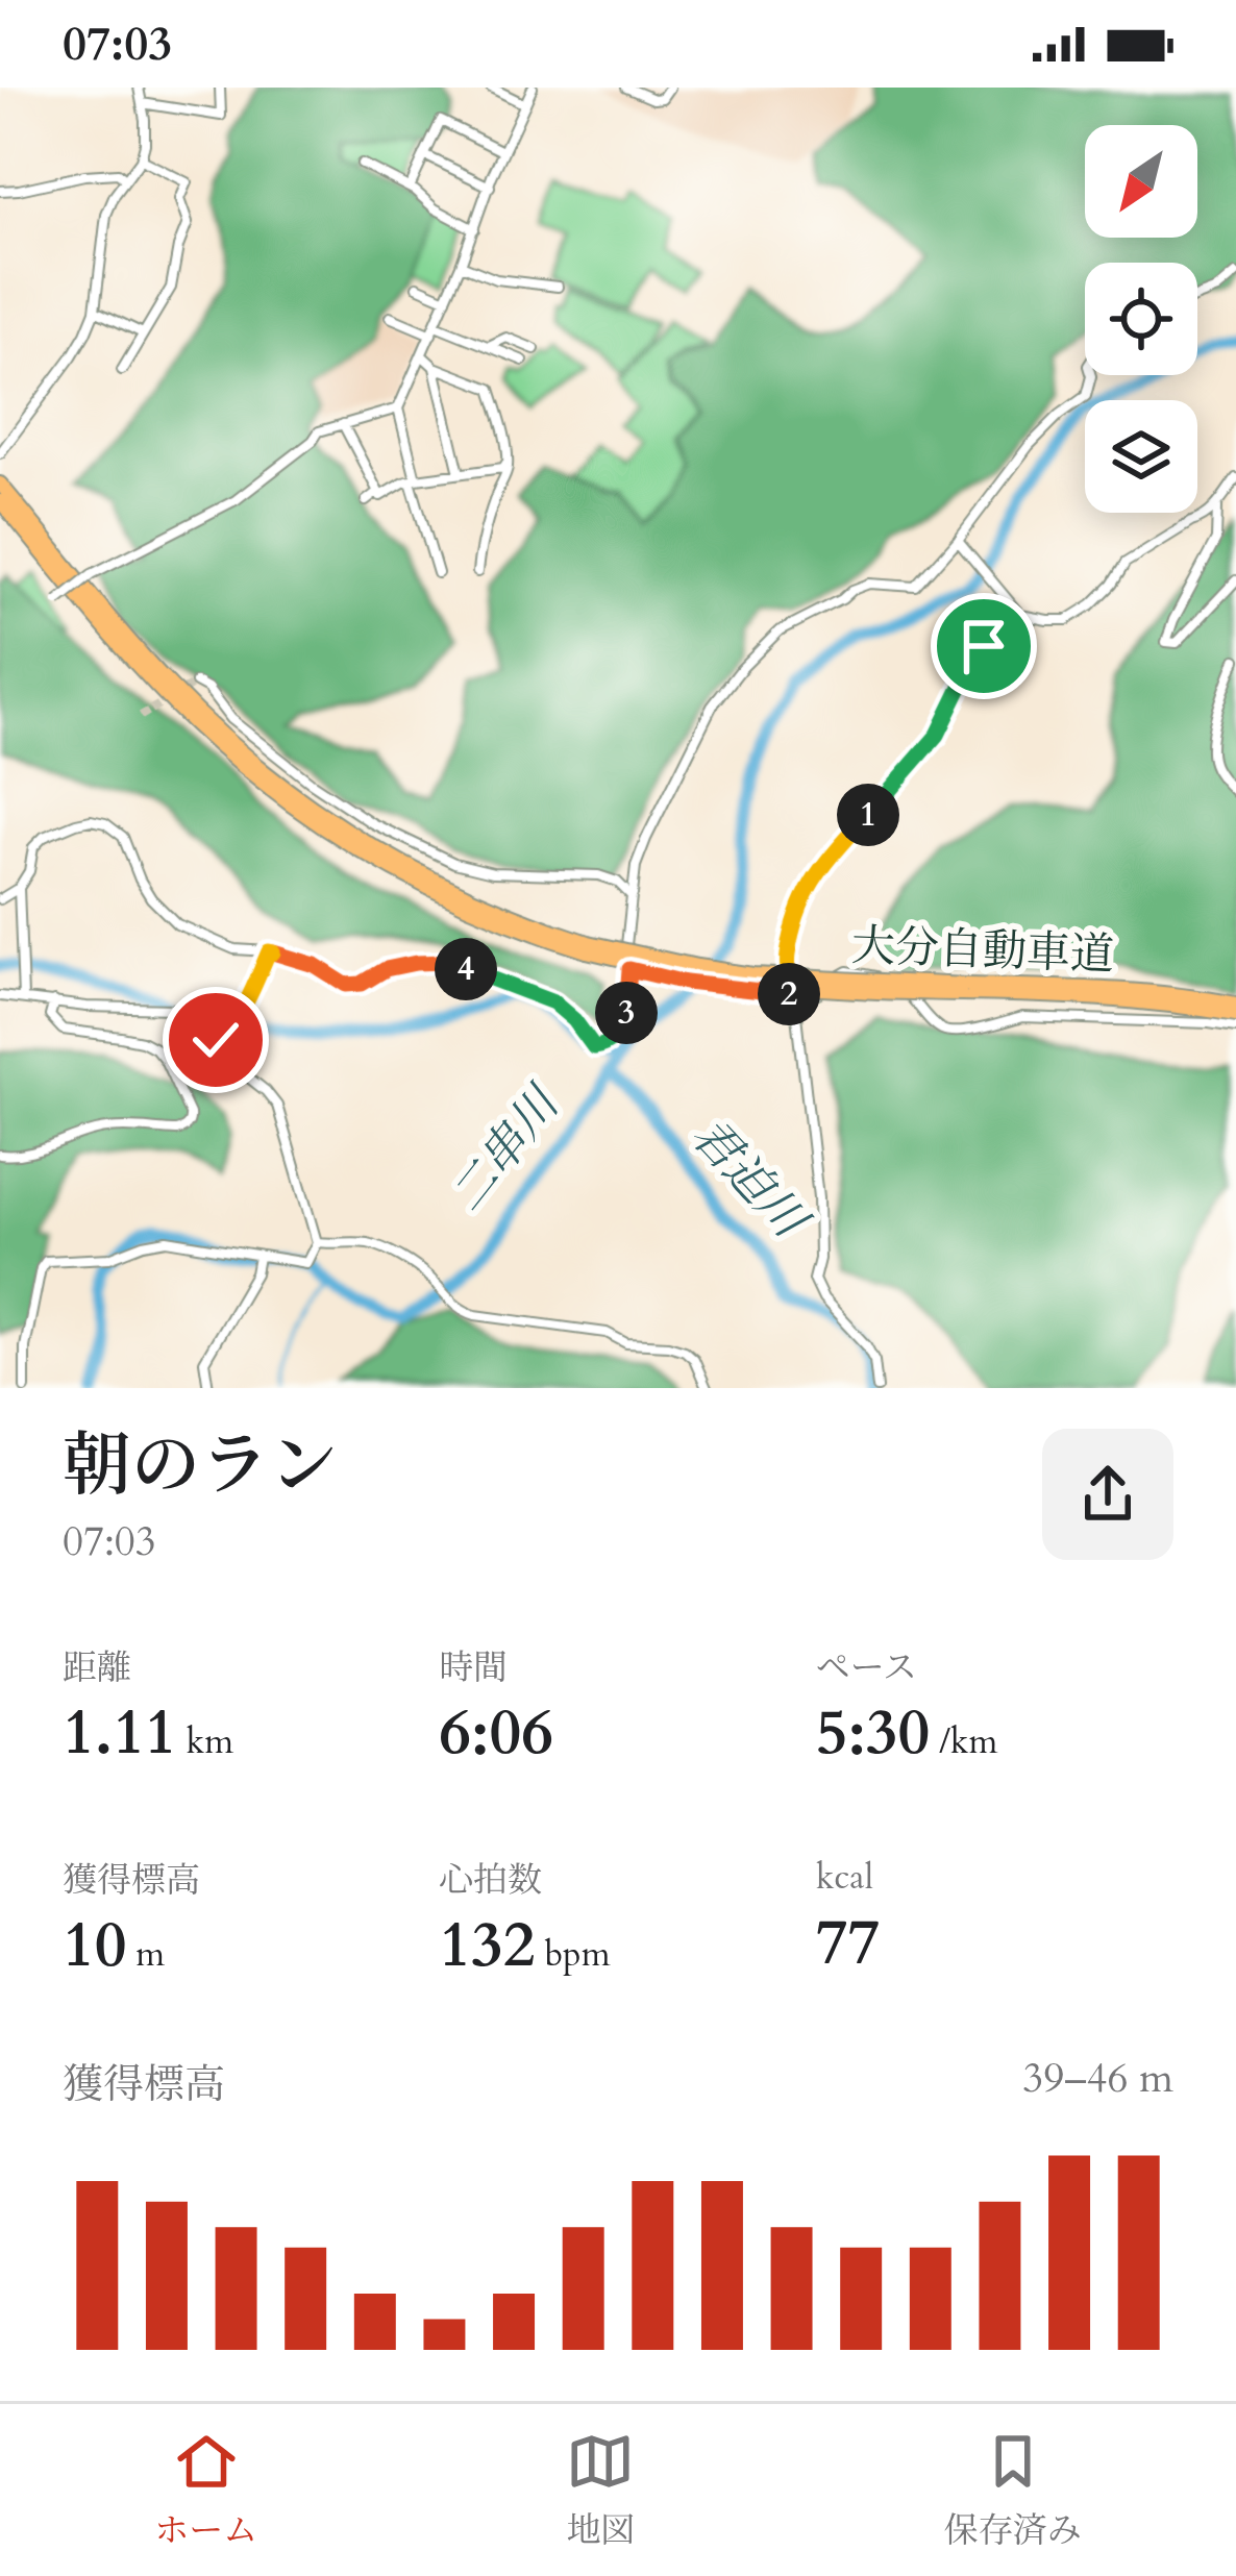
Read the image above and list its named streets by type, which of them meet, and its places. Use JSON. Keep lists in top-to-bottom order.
{
  "streets": {
    "highway": ["大分自動車道"]
  },
  "water": ["二串川", "君迫川"],
  "north": "bottom left",
  "page": {
    "status": "07:03",
    "pins": [
      "1",
      "4",
      "2",
      "3"
    ],
    "heading": ["朝のラン", "07:03"],
    "stats": [
      ["距離", "1.11 km"],
      ["時間", "6:06"],
      ["ペース", "5:30 /km"],
      ["獲得標高", "10 m"],
      ["心拍数", "132 bpm"],
      ["kcal", "77"]
    ],
    "chart": ["獲得標高", "39–46 m"],
    "tabs": ["ホーム", "地図", "保存済み"]
  }
}
